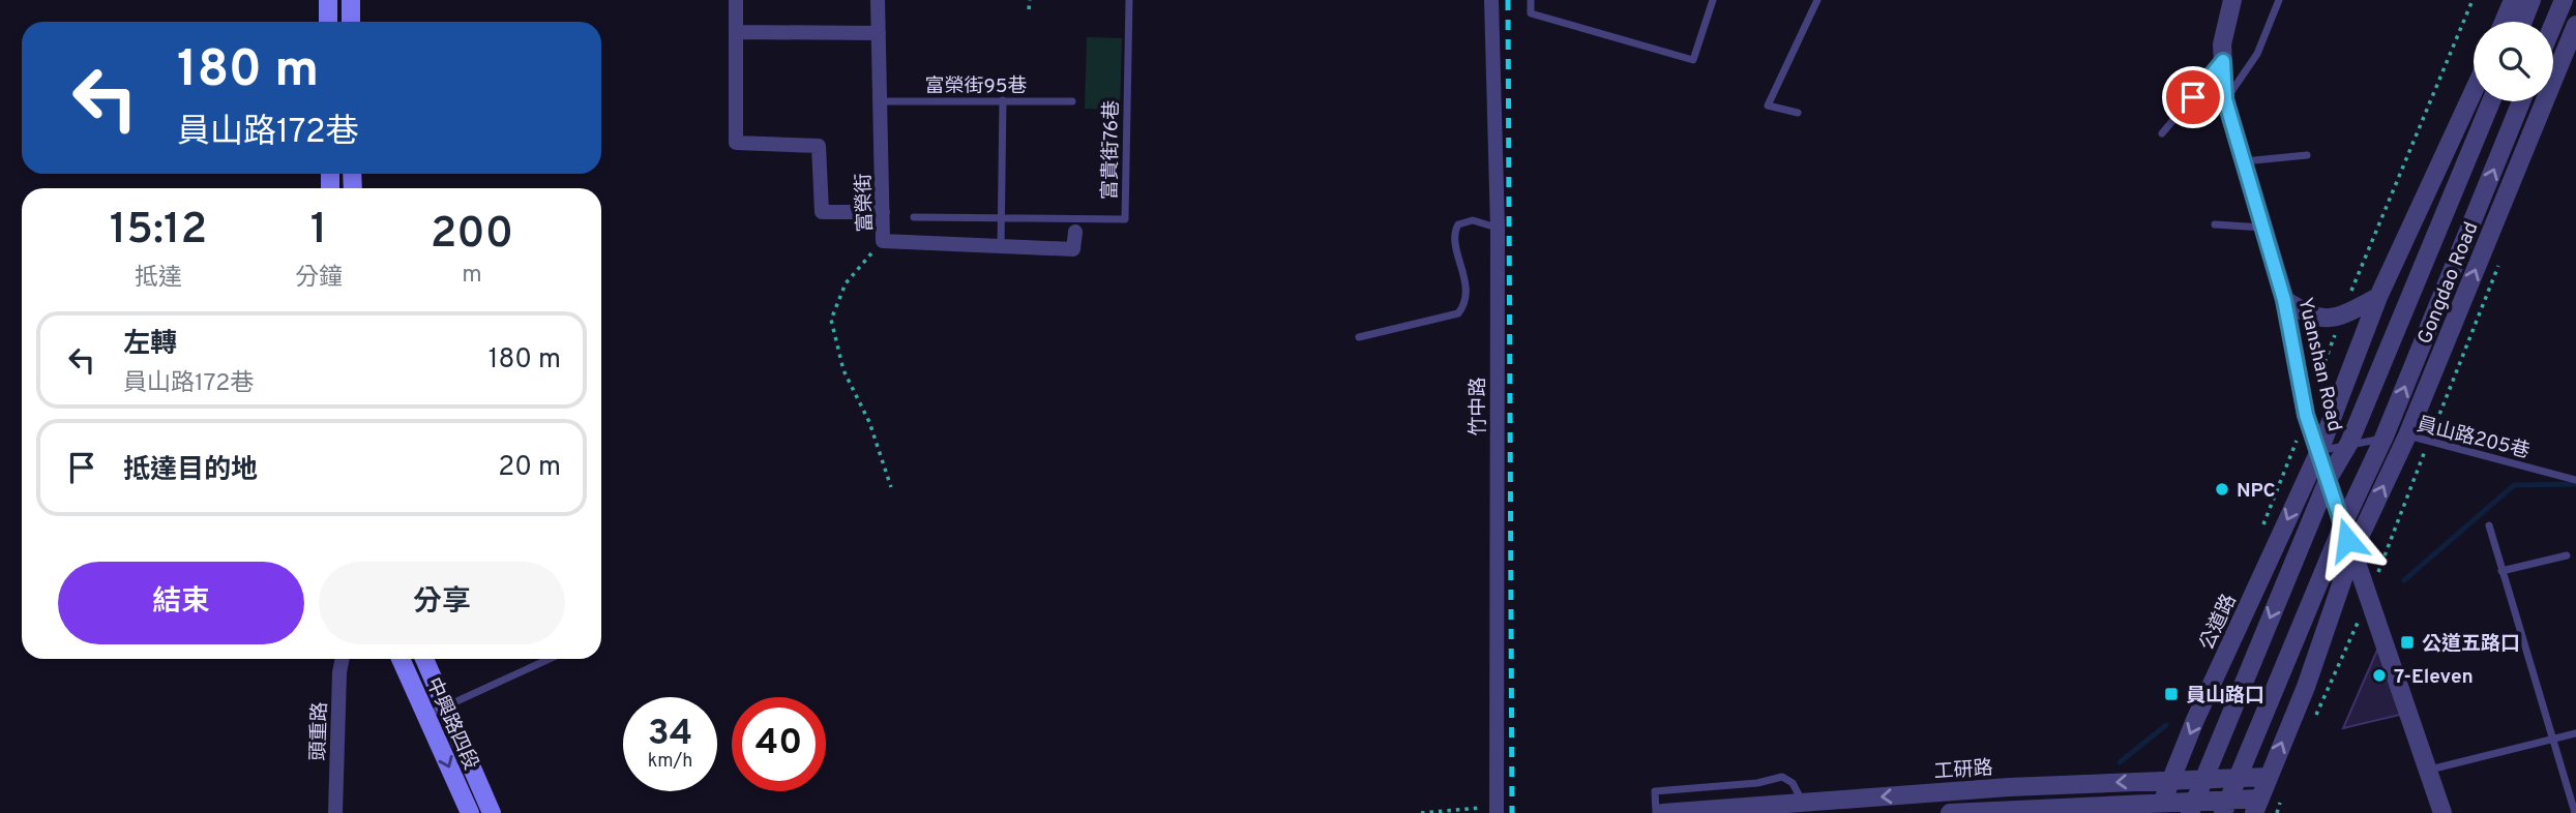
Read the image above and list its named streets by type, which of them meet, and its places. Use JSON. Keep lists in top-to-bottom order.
{
  "streets": {
    "main road": ["中興路四段"],
    "street": [
      "富榮街",
      "Gongdao Road",
      "Yuanshan Road",
      "竹中路",
      "公道路",
      "頭重路",
      "工研路"
    ],
    "lane": ["富榮街95巷", "富貴街76巷", "員山路205巷"]
  },
  "crossings": [
    ["富榮街95巷", "富榮街"],
    ["富貴街76巷", "富榮街"],
    ["Gongdao Road", "Yuanshan Road"],
    ["Gongdao Road", "員山路205巷"],
    ["Yuanshan Road", "員山路205巷"],
    ["Yuanshan Road", "公道路"],
    ["員山路205巷", "公道路"],
    ["公道路", "工研路"]
  ],
  "places": {
    "other": ["NPC", "7-Eleven"],
    "transit": ["公道五路口", "員山路口"]
  },
  "page": {
    "turn": ["180 m", "員山路172巷"],
    "eta": [
      "15:12",
      "抵達",
      "1",
      "分鐘",
      "200",
      "m"
    ],
    "list": [
      {
        "name": "左轉",
        "note": "員山路172巷",
        "value": "180 m"
      },
      {
        "name": "抵達目的地",
        "value": "20 m"
      }
    ],
    "buttons": ["結束", "分享"],
    "speed": "34 km/h",
    "limit": "40"
  }
}
